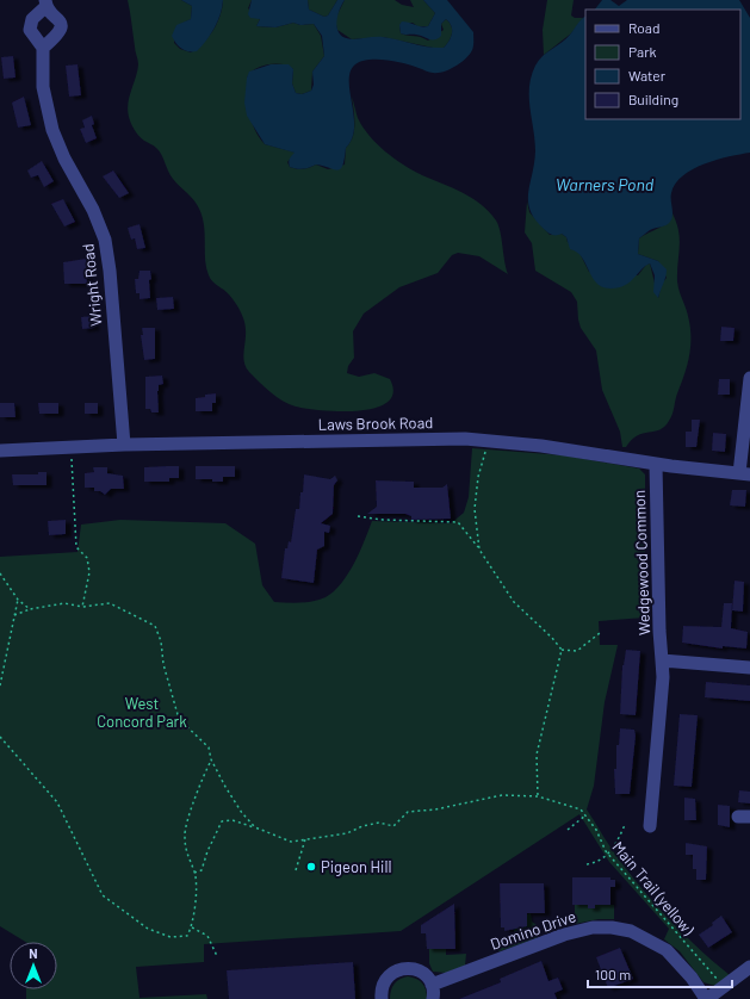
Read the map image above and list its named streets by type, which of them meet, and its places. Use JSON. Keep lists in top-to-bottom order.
{
  "streets": {
    "street": [
      "Wright Road",
      "Laws Brook Road",
      "Wedgewood Common",
      "Domino Drive"
    ],
    "path": ["Main Trail (yellow)"]
  },
  "crossings": [
    ["Wright Road", "Laws Brook Road"],
    ["Laws Brook Road", "Wedgewood Common"]
  ],
  "water": ["Warners Pond"],
  "parks": ["West Concord Park"],
  "places": ["Pigeon Hill"],
  "legend": [
    "Road",
    "Park",
    "Water",
    "Building"
  ],
  "scale_bar": "100 m",
  "north": "top"
}
